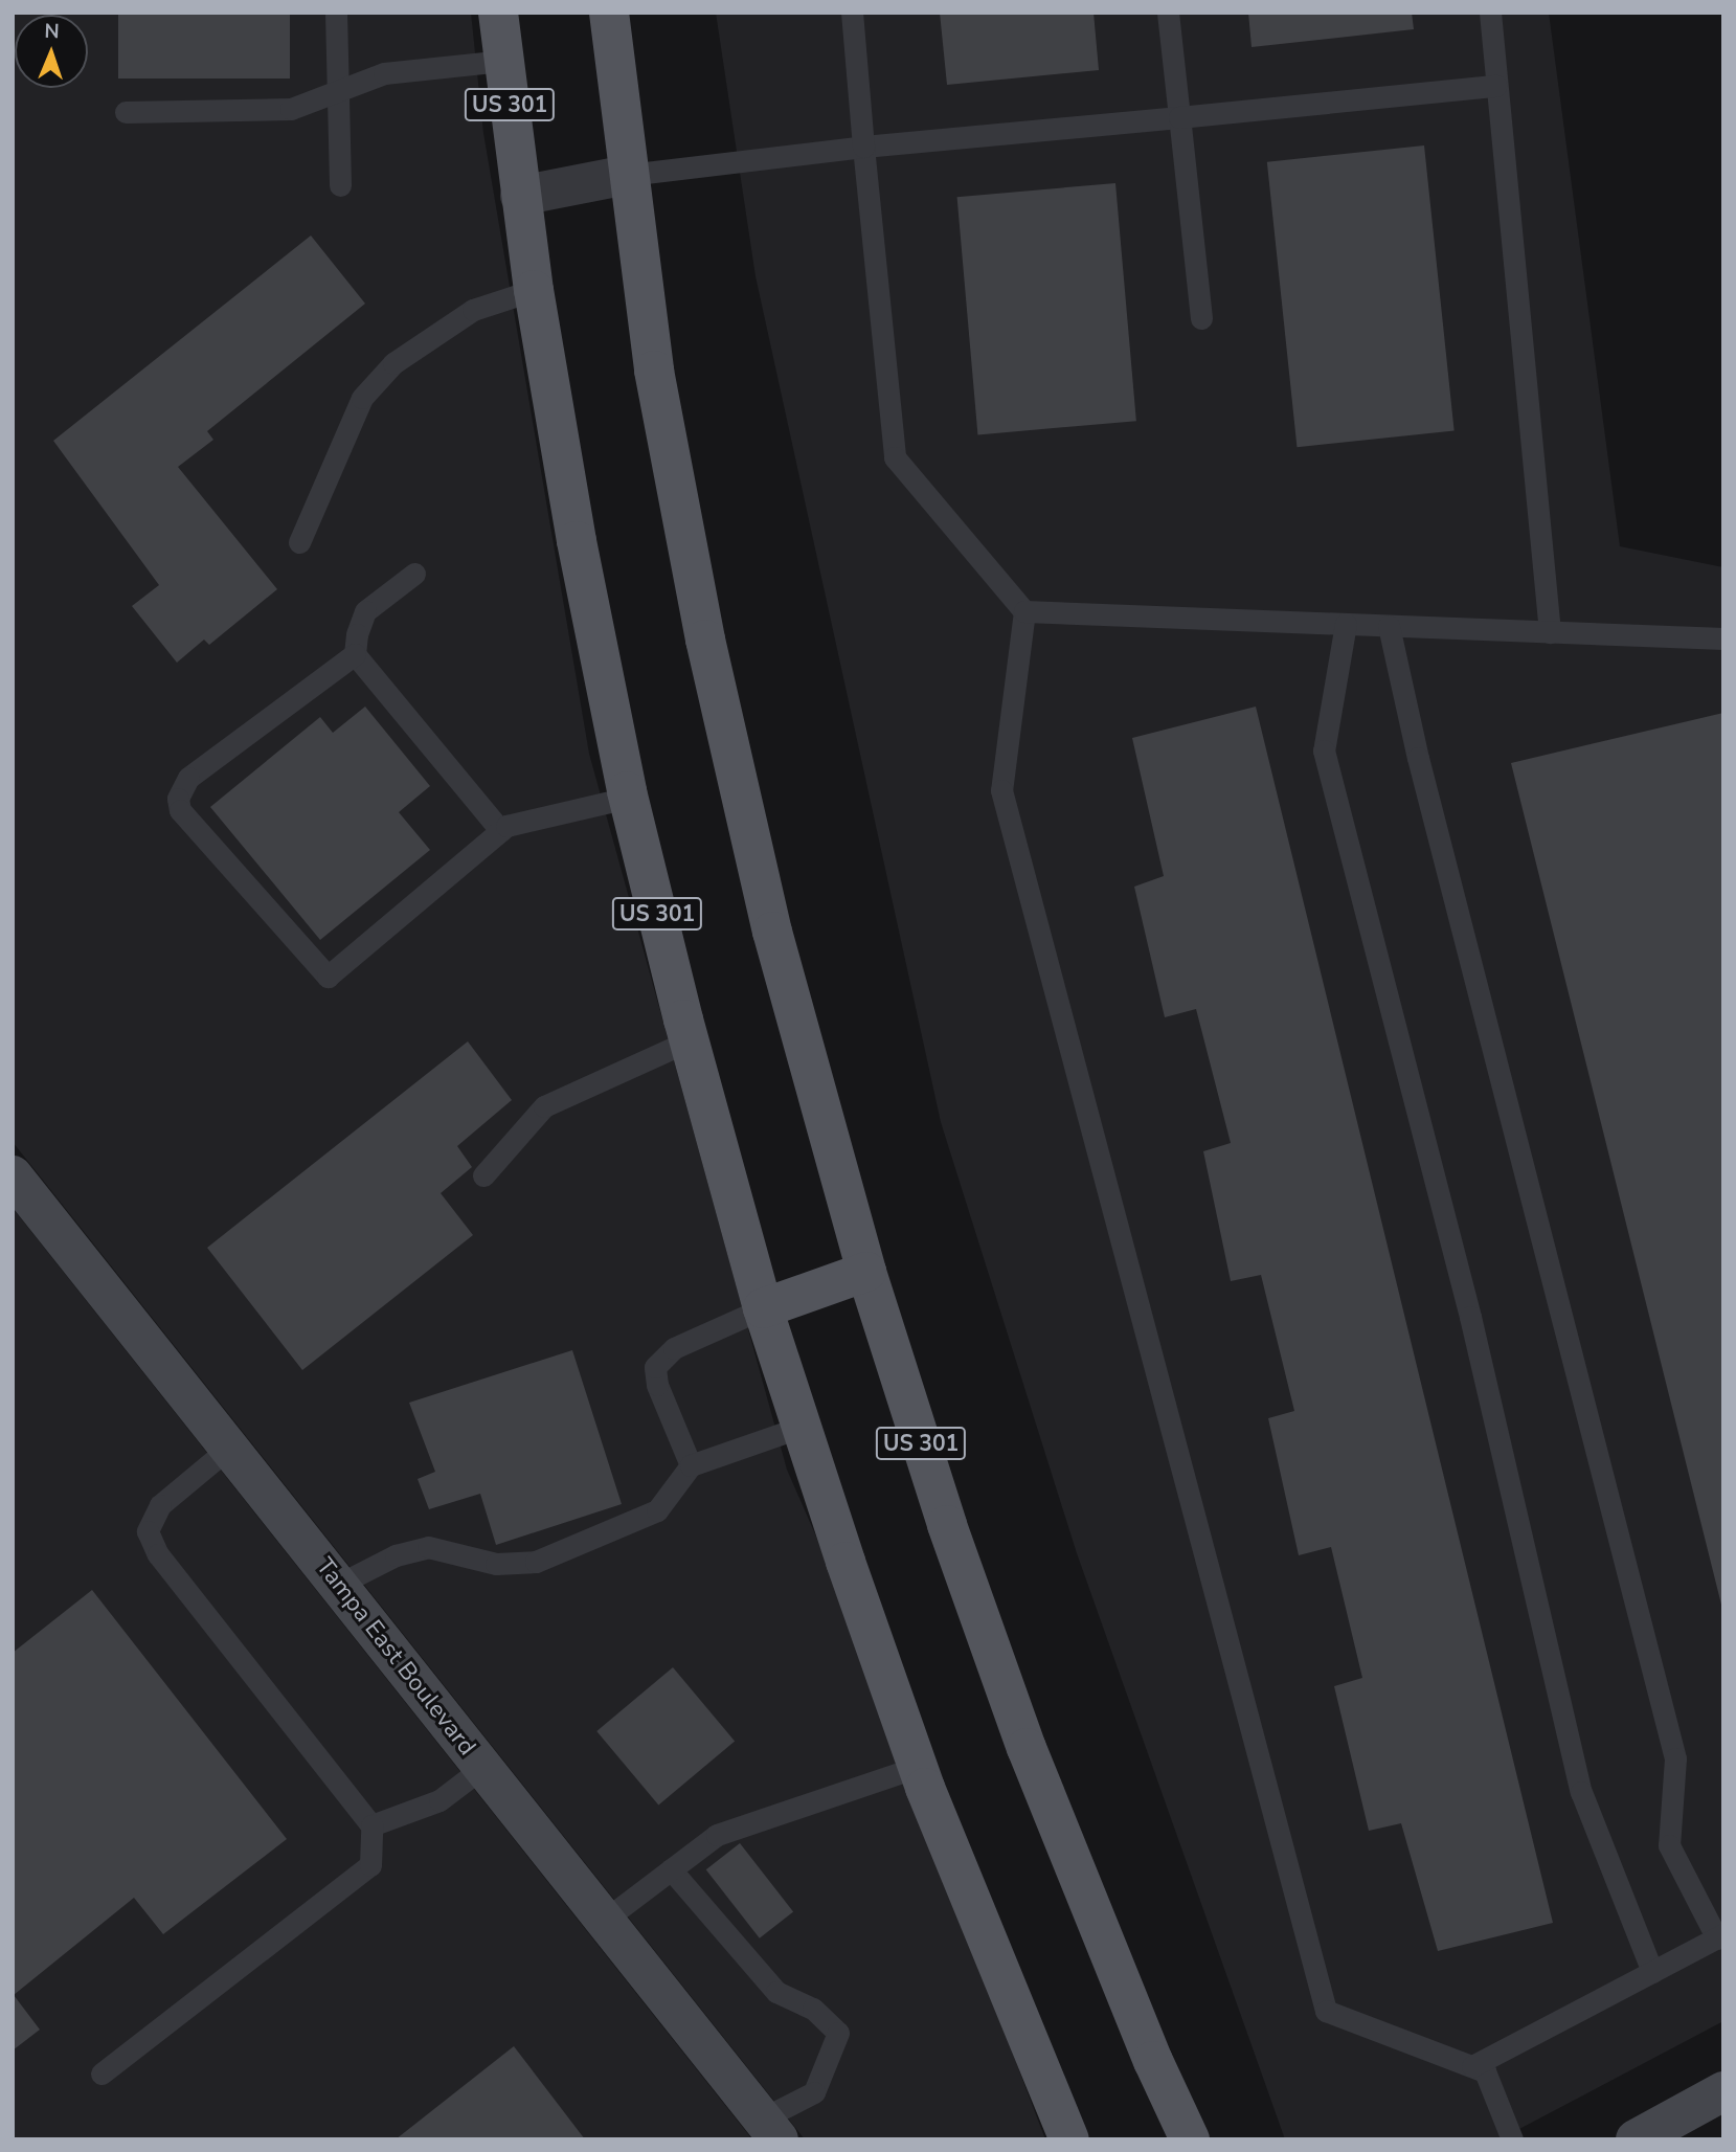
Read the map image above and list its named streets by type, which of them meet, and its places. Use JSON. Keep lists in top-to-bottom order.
{
  "streets": {
    "main road": ["US 301", "Tampa East Boulevard"]
  },
  "north": "top"
}
